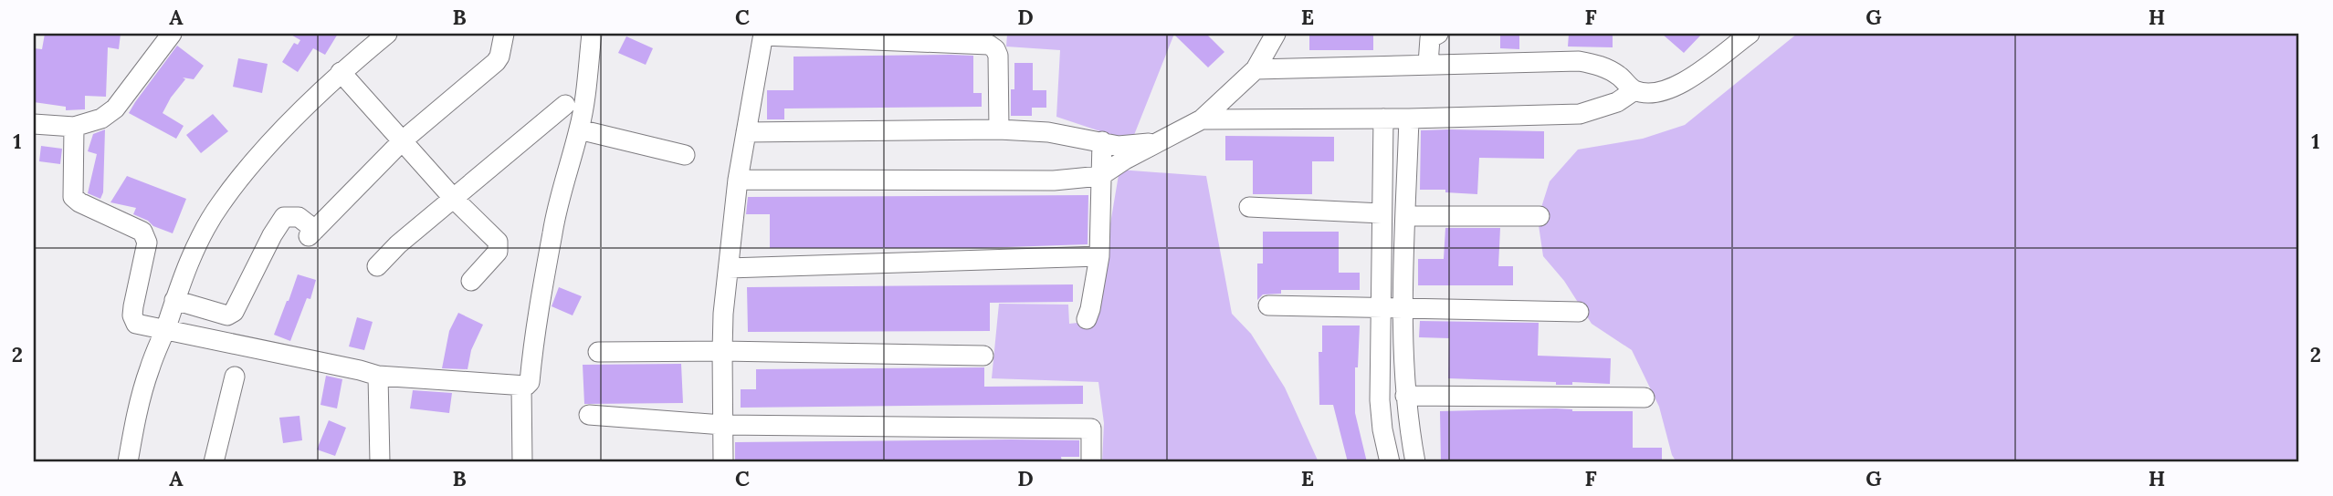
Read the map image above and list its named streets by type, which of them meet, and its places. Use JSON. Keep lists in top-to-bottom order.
{
  "grid": {
    "columns": [
      "A",
      "B",
      "C",
      "D",
      "E",
      "F",
      "G",
      "H"
    ],
    "rows": ["1", "2"]
  }
}
